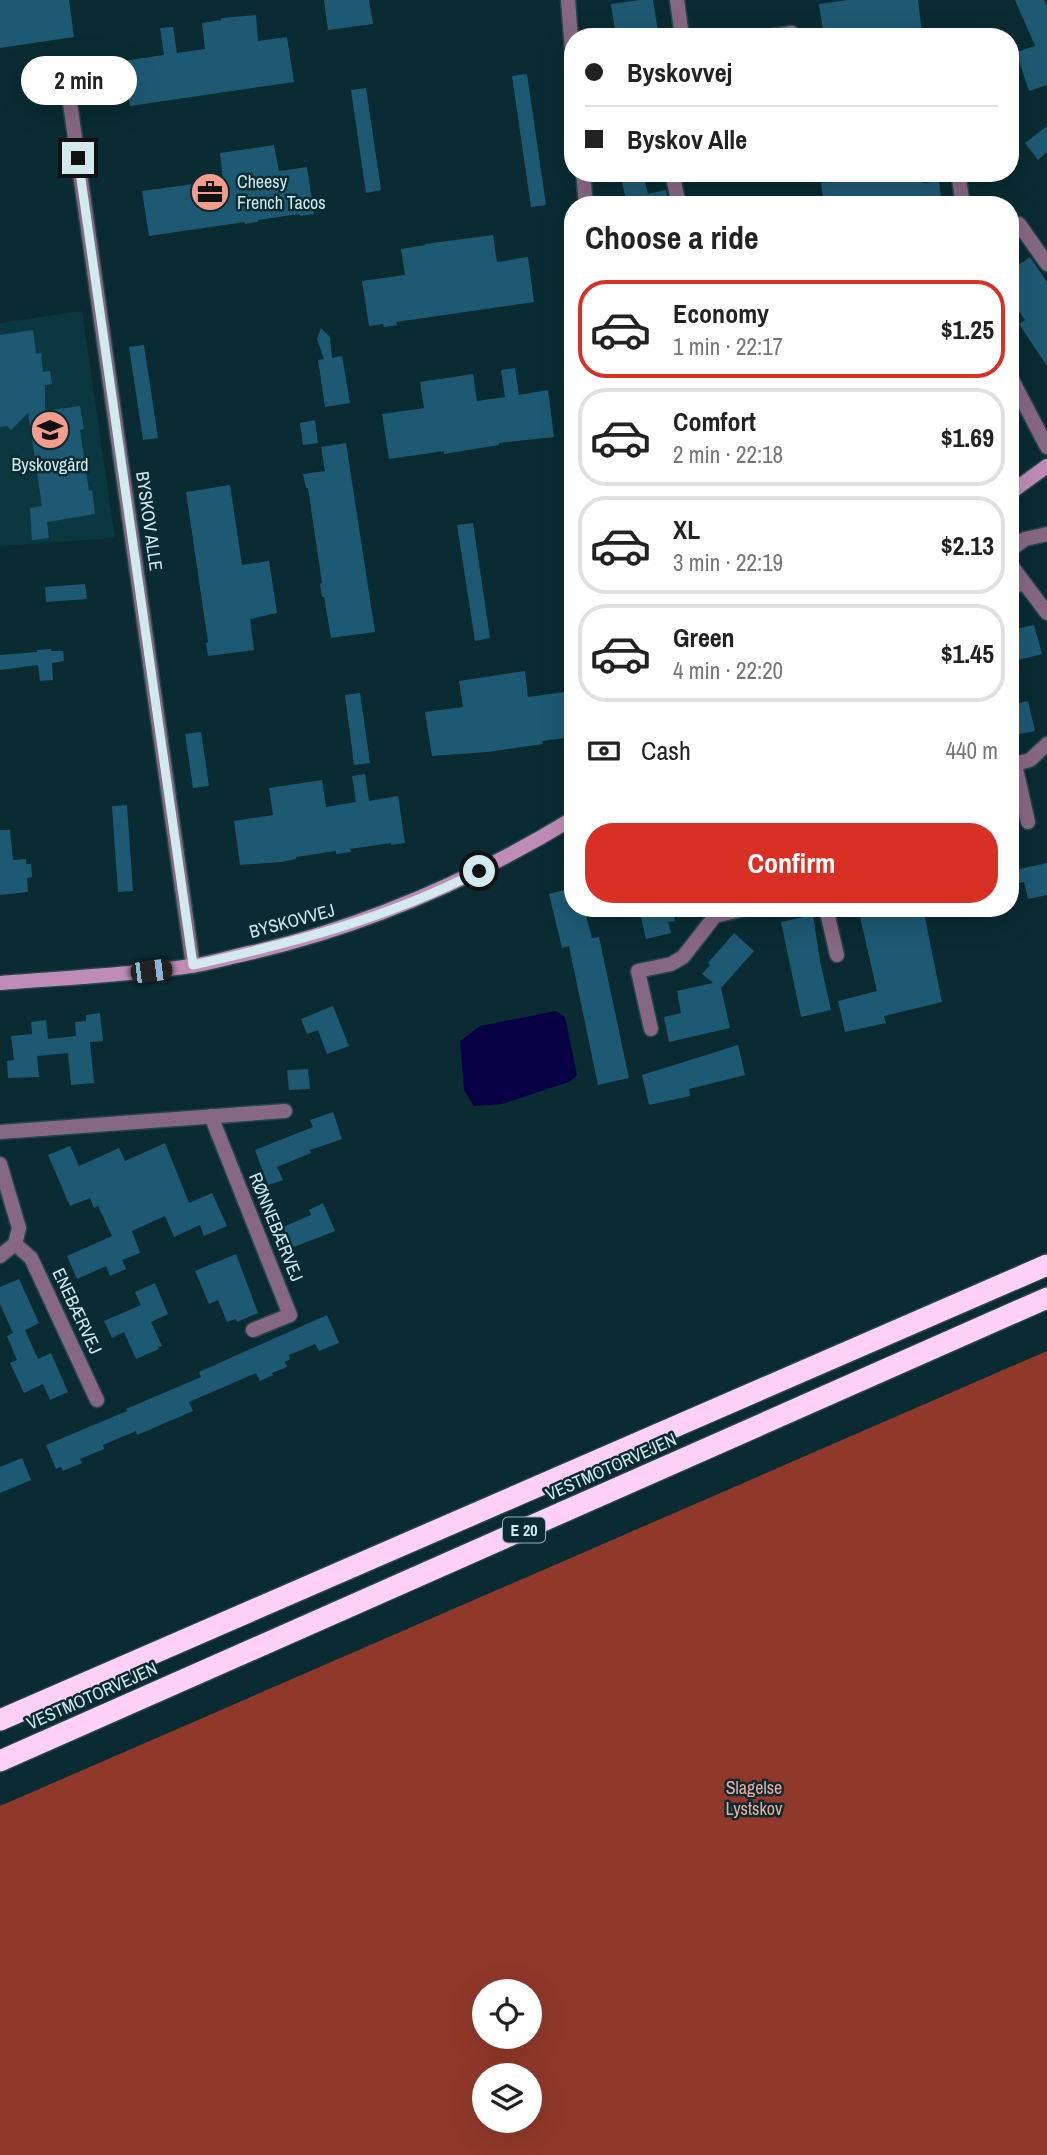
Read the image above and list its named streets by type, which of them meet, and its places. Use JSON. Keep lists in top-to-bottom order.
{
  "streets": {
    "highway": ["VESTMOTORVEJEN", "E 20"],
    "main road": ["BYSKOVVEJ"],
    "street": ["BYSKOV ALLE", "RØNNEBÆRVEJ", "ENEBÆRVEJ"]
  },
  "crossings": [
    ["BYSKOV ALLE", "BYSKOVVEJ"]
  ],
  "parks": ["Slagelse Lystskov"],
  "places": {
    "office": ["Cheesy French Tacos"],
    "school or university": ["Byskovgård"]
  },
  "page": {
    "banner": ["Byskovvej", "Byskov Alle"],
    "bubble": "2 min",
    "heading": "Choose a ride",
    "list": [
      {
        "name": "Economy",
        "note": "1 min · 22:17",
        "value": "$1.25"
      },
      {
        "name": "Comfort",
        "note": "2 min · 22:18",
        "value": "$1.69"
      },
      {
        "name": "XL",
        "note": "3 min · 22:19",
        "value": "$2.13"
      },
      {
        "name": "Green",
        "note": "4 min · 22:20",
        "value": "$1.45"
      }
    ],
    "pay": ["Cash", "440 m"],
    "buttons": "Confirm"
  }
}
